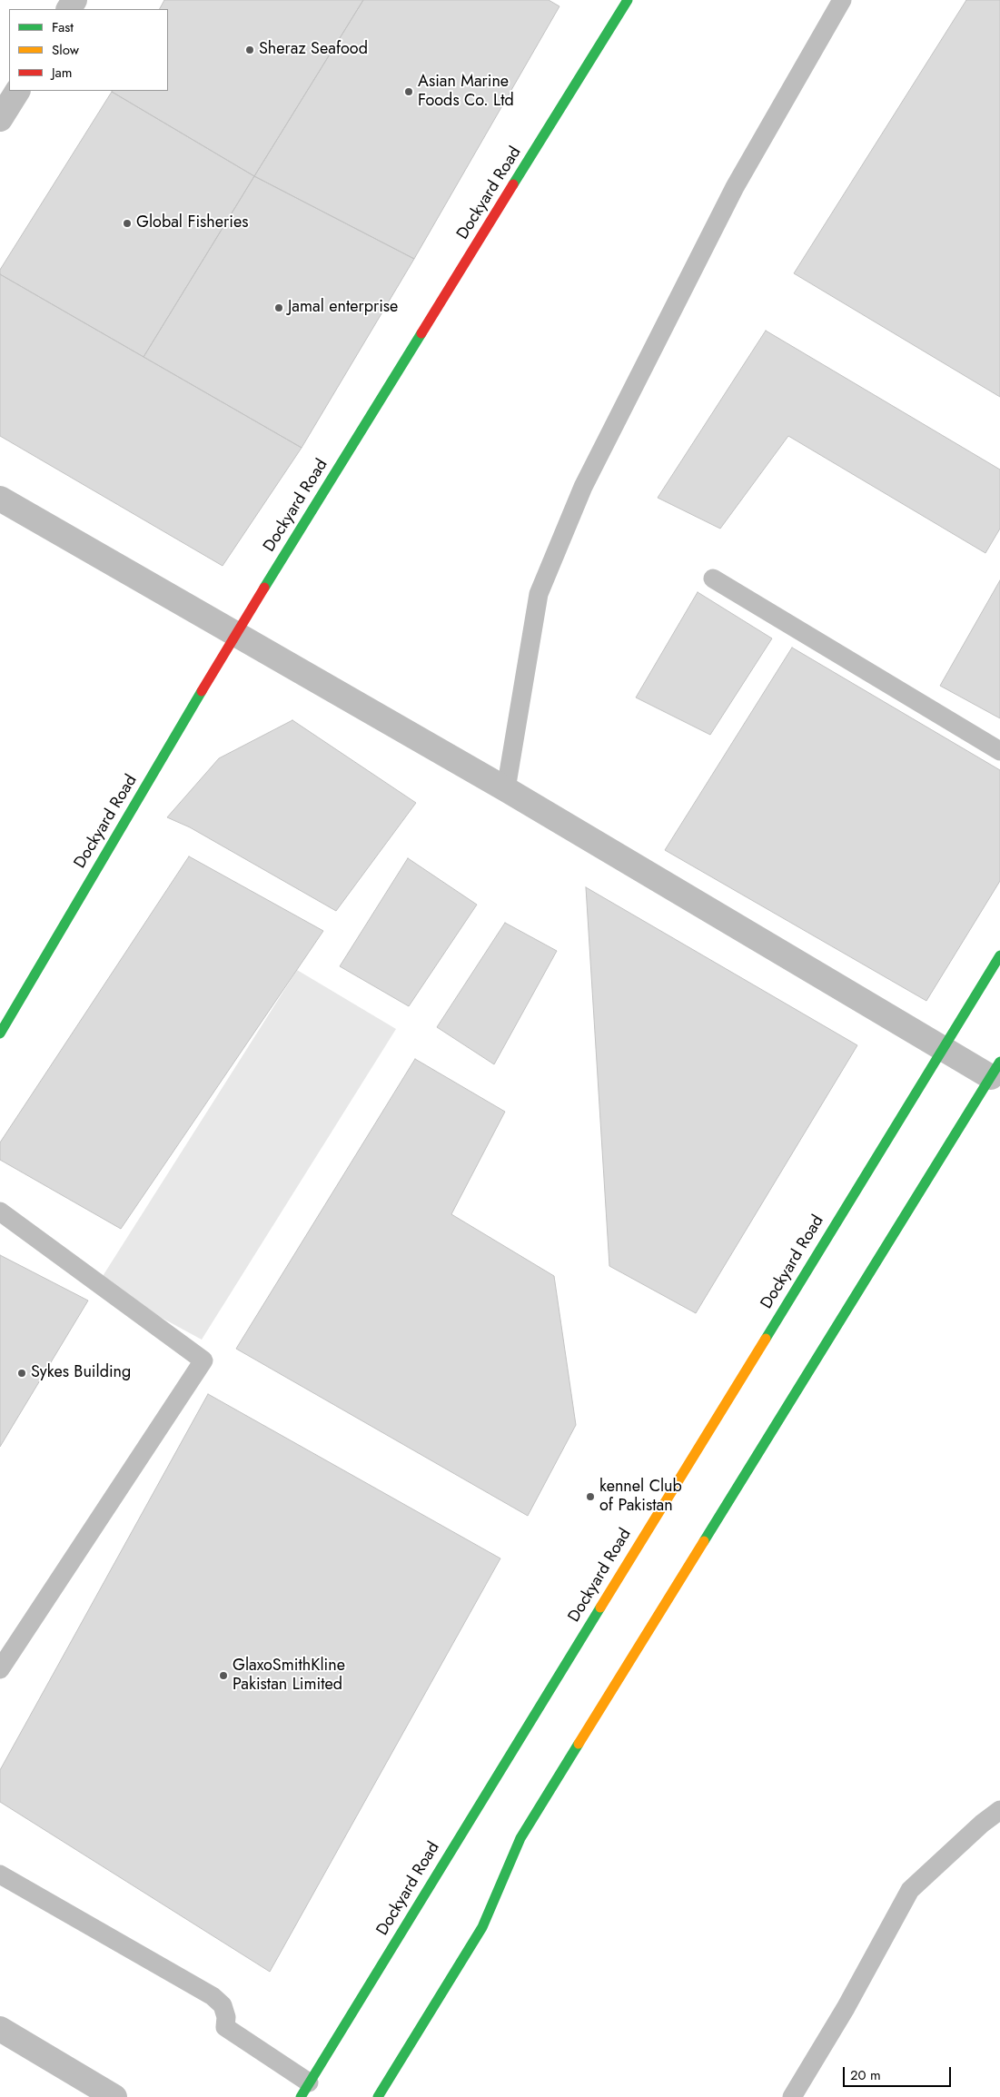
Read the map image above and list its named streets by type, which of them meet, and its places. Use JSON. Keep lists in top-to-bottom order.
{
  "streets": {
    "street": ["Dockyard Road"]
  },
  "places": [
    "Sheraz Seafood",
    "Asian Marine Foods Co. Ltd",
    "Global Fisheries",
    "Jamal enterprise",
    "Sykes Building",
    "kennel Club of Pakistan",
    "GlaxoSmithKline Pakistan Limited"
  ],
  "legend": ["Fast", "Slow", "Jam"],
  "scale_bar": "20 m"
}
